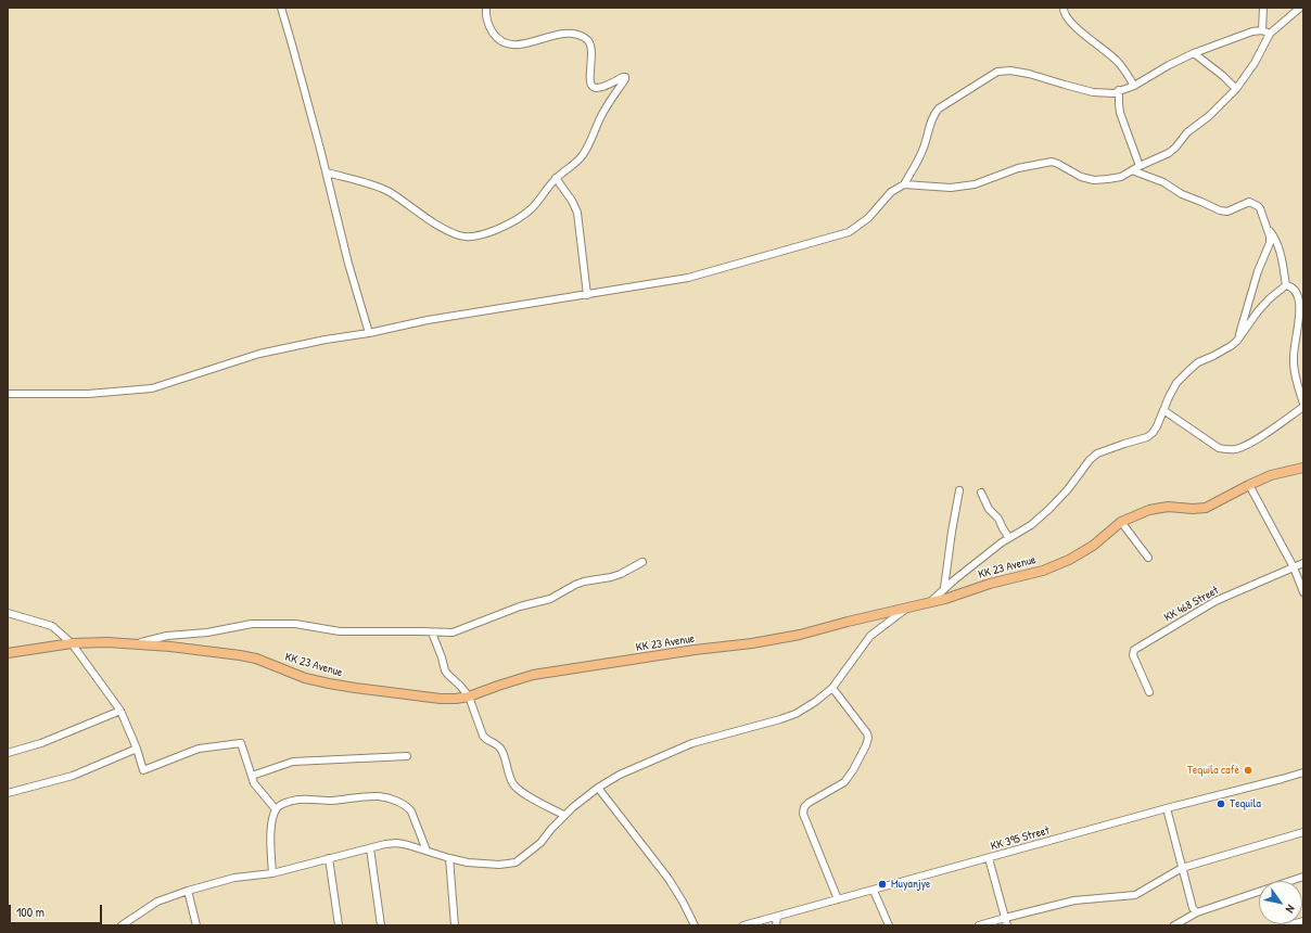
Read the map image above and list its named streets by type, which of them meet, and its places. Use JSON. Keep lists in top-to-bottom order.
{
  "streets": {
    "main road": ["KK 23 Avenue"],
    "street": ["KK 468 Street", "KK 395 Street"]
  },
  "places": ["Tequila café", "Tequila", "Muyanjye"],
  "scale_bar": "100 m",
  "north": "bottom right"
}
